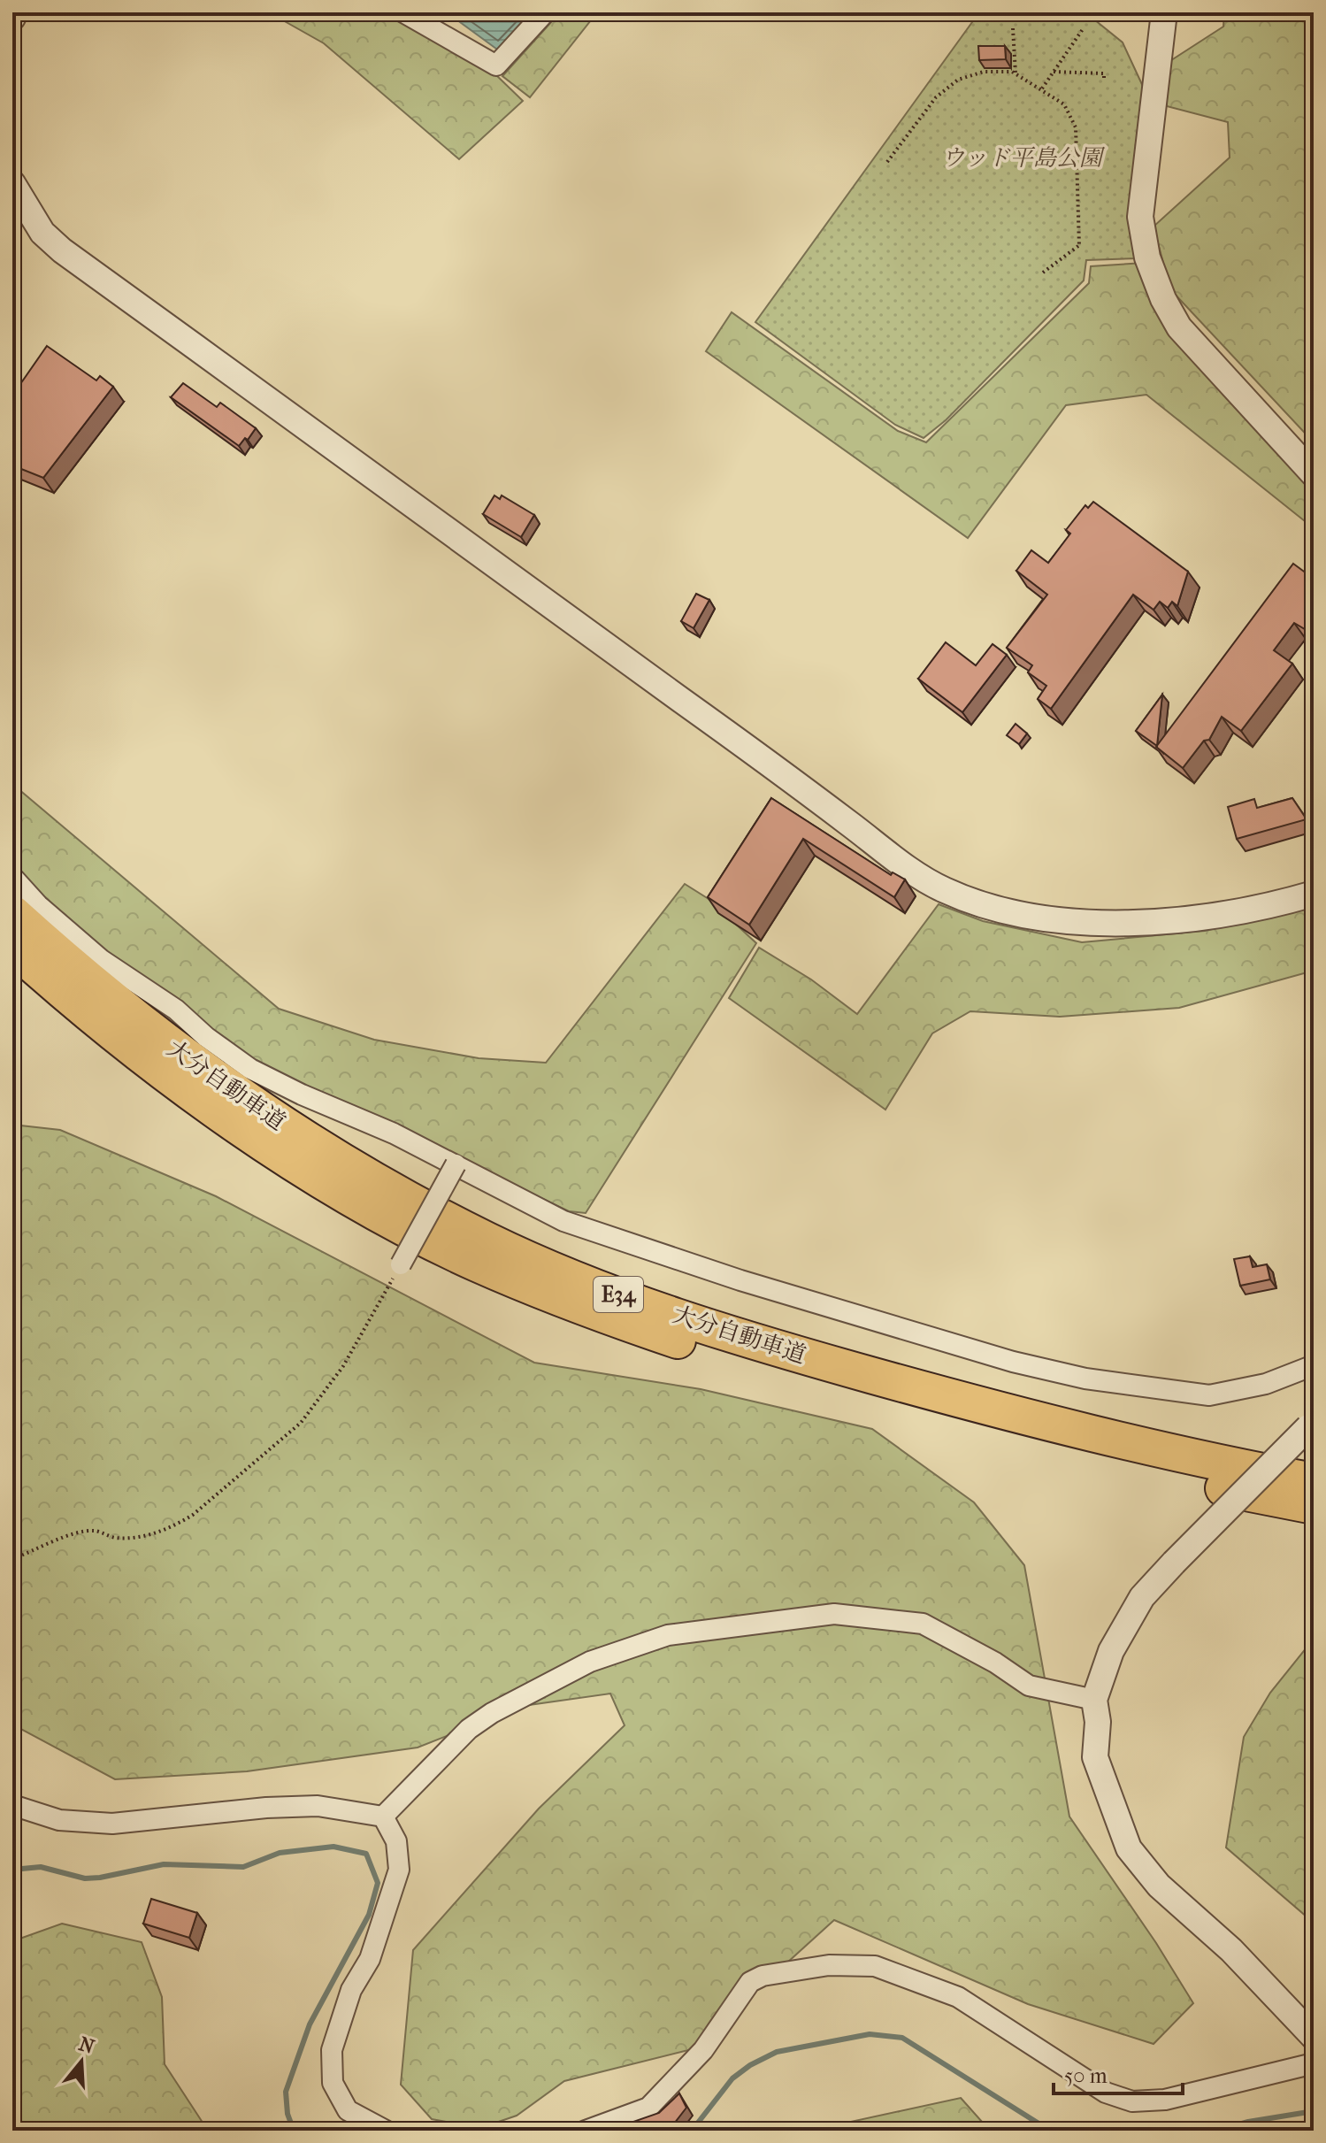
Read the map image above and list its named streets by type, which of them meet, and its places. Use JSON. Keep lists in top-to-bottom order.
{
  "streets": {
    "highway": ["大分自動車道", "E34"]
  },
  "parks": ["ウッド平島公園"],
  "scale_bar": "50 m",
  "north": "top"
}
